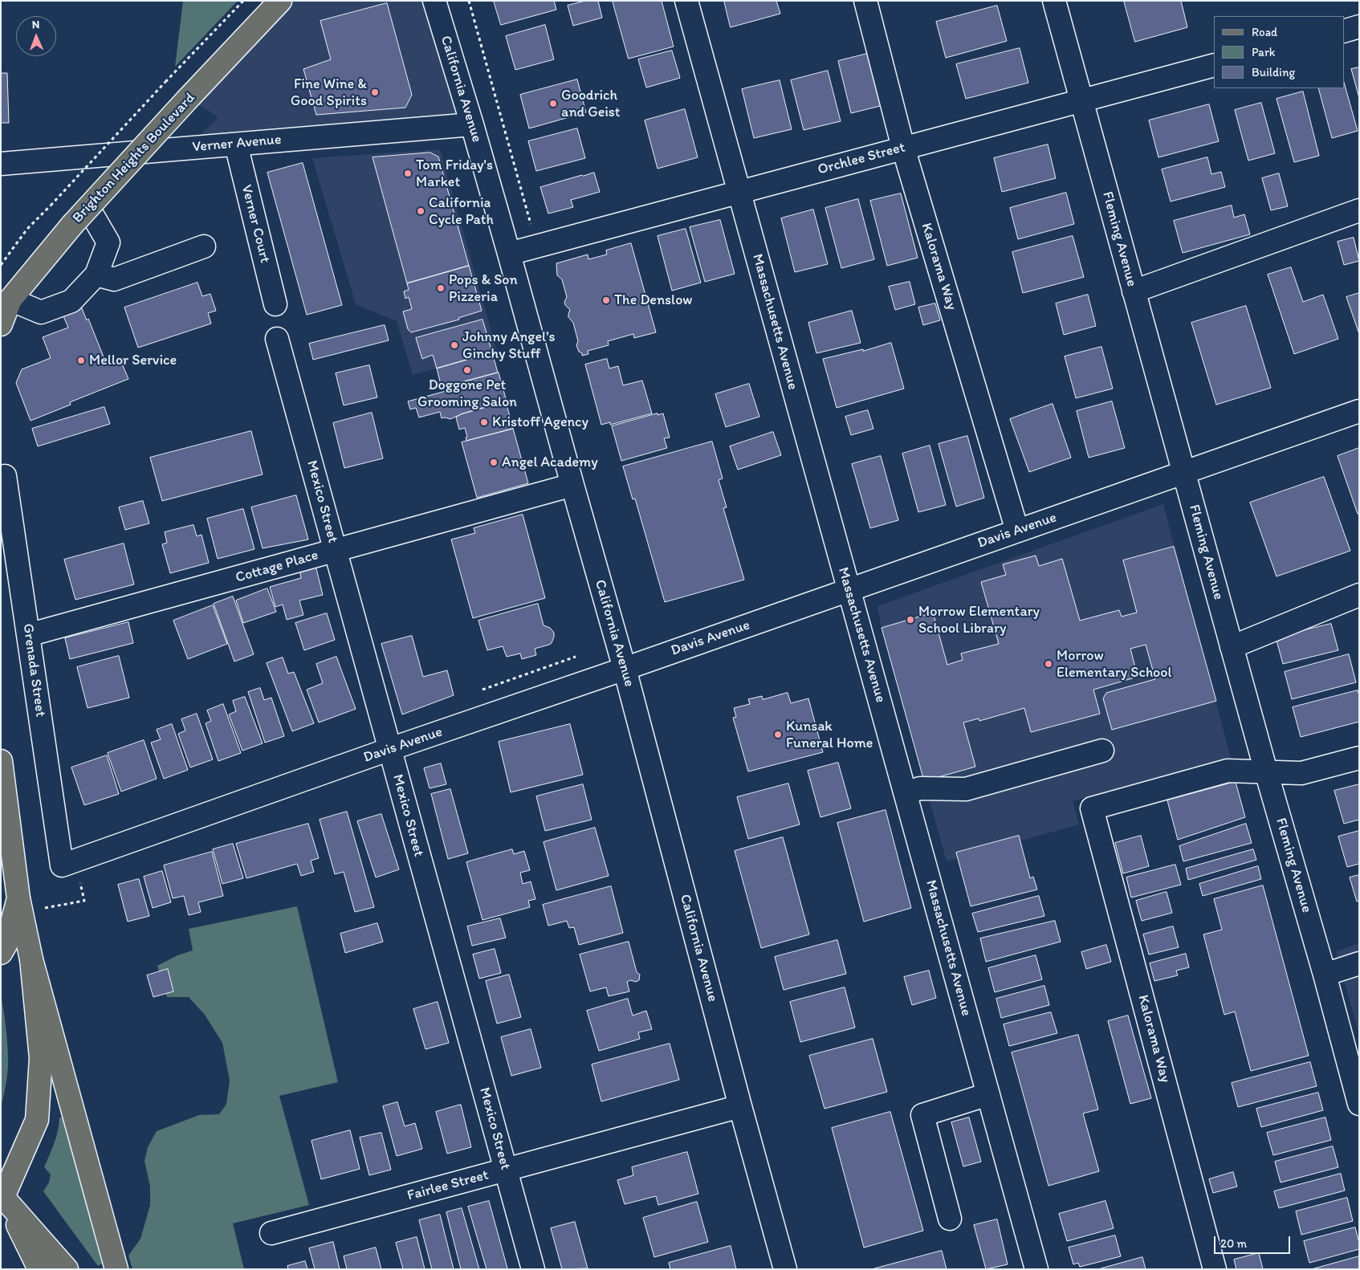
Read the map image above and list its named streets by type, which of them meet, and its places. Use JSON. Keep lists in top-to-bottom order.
{
  "streets": {
    "main road": ["Brighton Heights Boulevard"],
    "street": [
      "California Avenue",
      "Verner Avenue",
      "Orchlee Street",
      "Verner Court",
      "Fleming Avenue",
      "Kalorama Way",
      "Massachusetts Avenue",
      "Mexico Street",
      "Davis Avenue",
      "Cottage Place",
      "Grenada Street",
      "Fairlee Street"
    ]
  },
  "crossings": [
    ["California Avenue", "Verner Avenue"],
    ["California Avenue", "Orchlee Street"],
    ["California Avenue", "Davis Avenue"],
    ["California Avenue", "Cottage Place"],
    ["California Avenue", "Fairlee Street"],
    ["Verner Avenue", "Verner Court"],
    ["Orchlee Street", "Fleming Avenue"],
    ["Orchlee Street", "Kalorama Way"],
    ["Orchlee Street", "Massachusetts Avenue"],
    ["Fleming Avenue", "Kalorama Way"],
    ["Fleming Avenue", "Davis Avenue"],
    ["Kalorama Way", "Davis Avenue"],
    ["Massachusetts Avenue", "Davis Avenue"],
    ["Mexico Street", "Davis Avenue"],
    ["Mexico Street", "Cottage Place"],
    ["Mexico Street", "Fairlee Street"],
    ["Davis Avenue", "Grenada Street"],
    ["Cottage Place", "Grenada Street"]
  ],
  "places": [
    "Fine Wine & Good Spirits",
    "Goodrich and Geist",
    "Tom Friday's Market",
    "California Cycle Path",
    "Pops & Son Pizzeria",
    "The Denslow",
    "Johnny Angel's Ginchy Stuff",
    "Mellor Service",
    "Doggone Pet Grooming Salon",
    "Kristoff Agency",
    "Angel Academy",
    "Morrow Elementary School Library",
    "Morrow Elementary School",
    "Kunsak Funeral Home"
  ],
  "legend": ["Road", "Park", "Building"],
  "scale_bar": "20 m",
  "north": "top"
}
